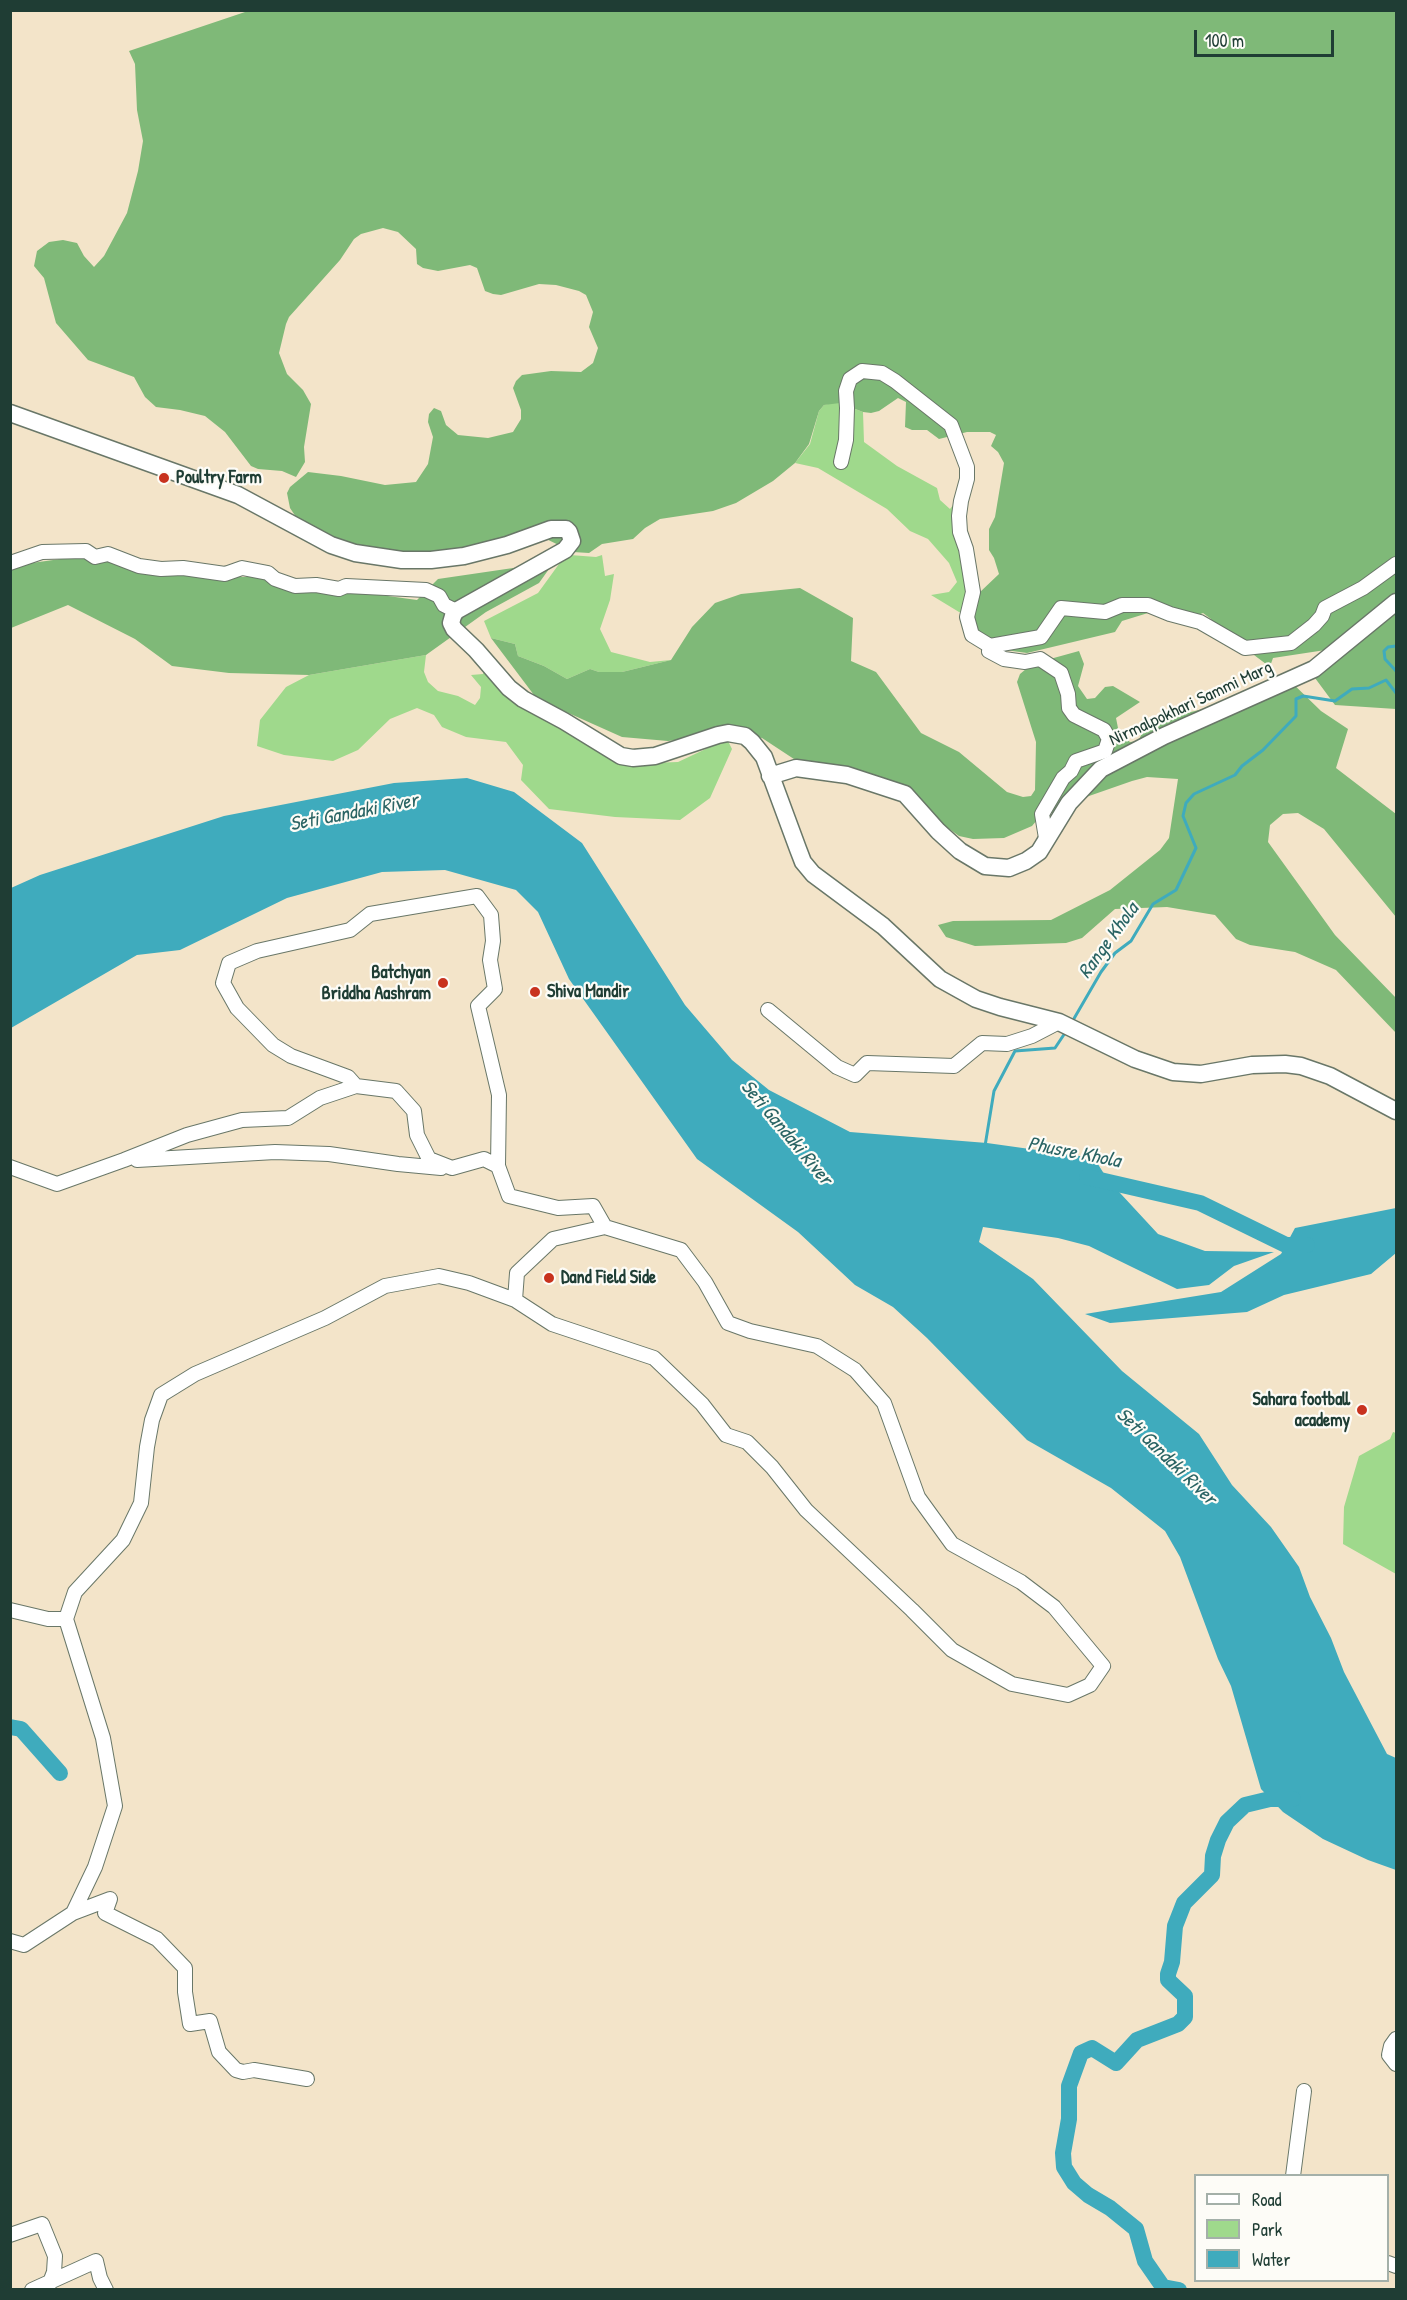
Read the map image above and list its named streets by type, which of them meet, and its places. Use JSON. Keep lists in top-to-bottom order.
{
  "streets": {
    "main road": ["Nirmalpokhari Sammi Marg"]
  },
  "water": ["Seti Gandaki River", "Range Khola", "Phusre Khola"],
  "places": [
    "Poultry Farm",
    "Batchyan Briddha Aashram",
    "Shiva Mandir",
    "Dand Field Side",
    "Sahara football academy"
  ],
  "legend": ["Road", "Park", "Water"],
  "scale_bar": "100 m"
}
